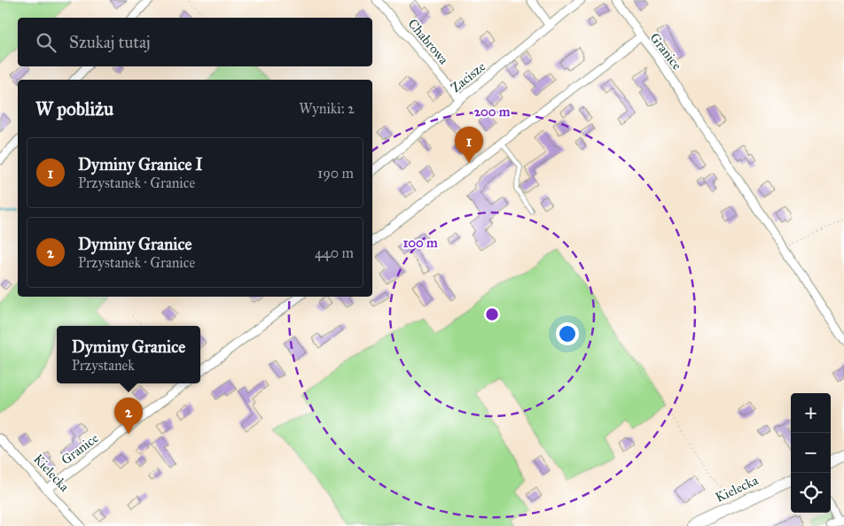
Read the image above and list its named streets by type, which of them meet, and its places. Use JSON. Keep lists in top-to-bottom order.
{
  "streets": {
    "street": [
      "Chabrowa",
      "Granice",
      "Zacisze",
      "Kielecka"
    ]
  },
  "crossings": [
    ["Chabrowa", "Zacisze"],
    ["Granice", "Kielecka"]
  ],
  "page": {
    "search": "Szukaj tutaj",
    "heading": ["W pobliżu", "Wyniki: 2"],
    "pins": ["1", "2"],
    "list": [
      {
        "mark": "1",
        "name": "Dyminy Granice I",
        "note": "Przystanek · Granice",
        "value": "190 m"
      },
      {
        "mark": "2",
        "name": "Dyminy Granice",
        "note": "Przystanek · Granice",
        "value": "440 m"
      }
    ],
    "popup": ["Dyminy Granice", "Przystanek"],
    "map_buttons": ["+", "−"]
  },
  "rings": ["200 m", "100 m"]
}
